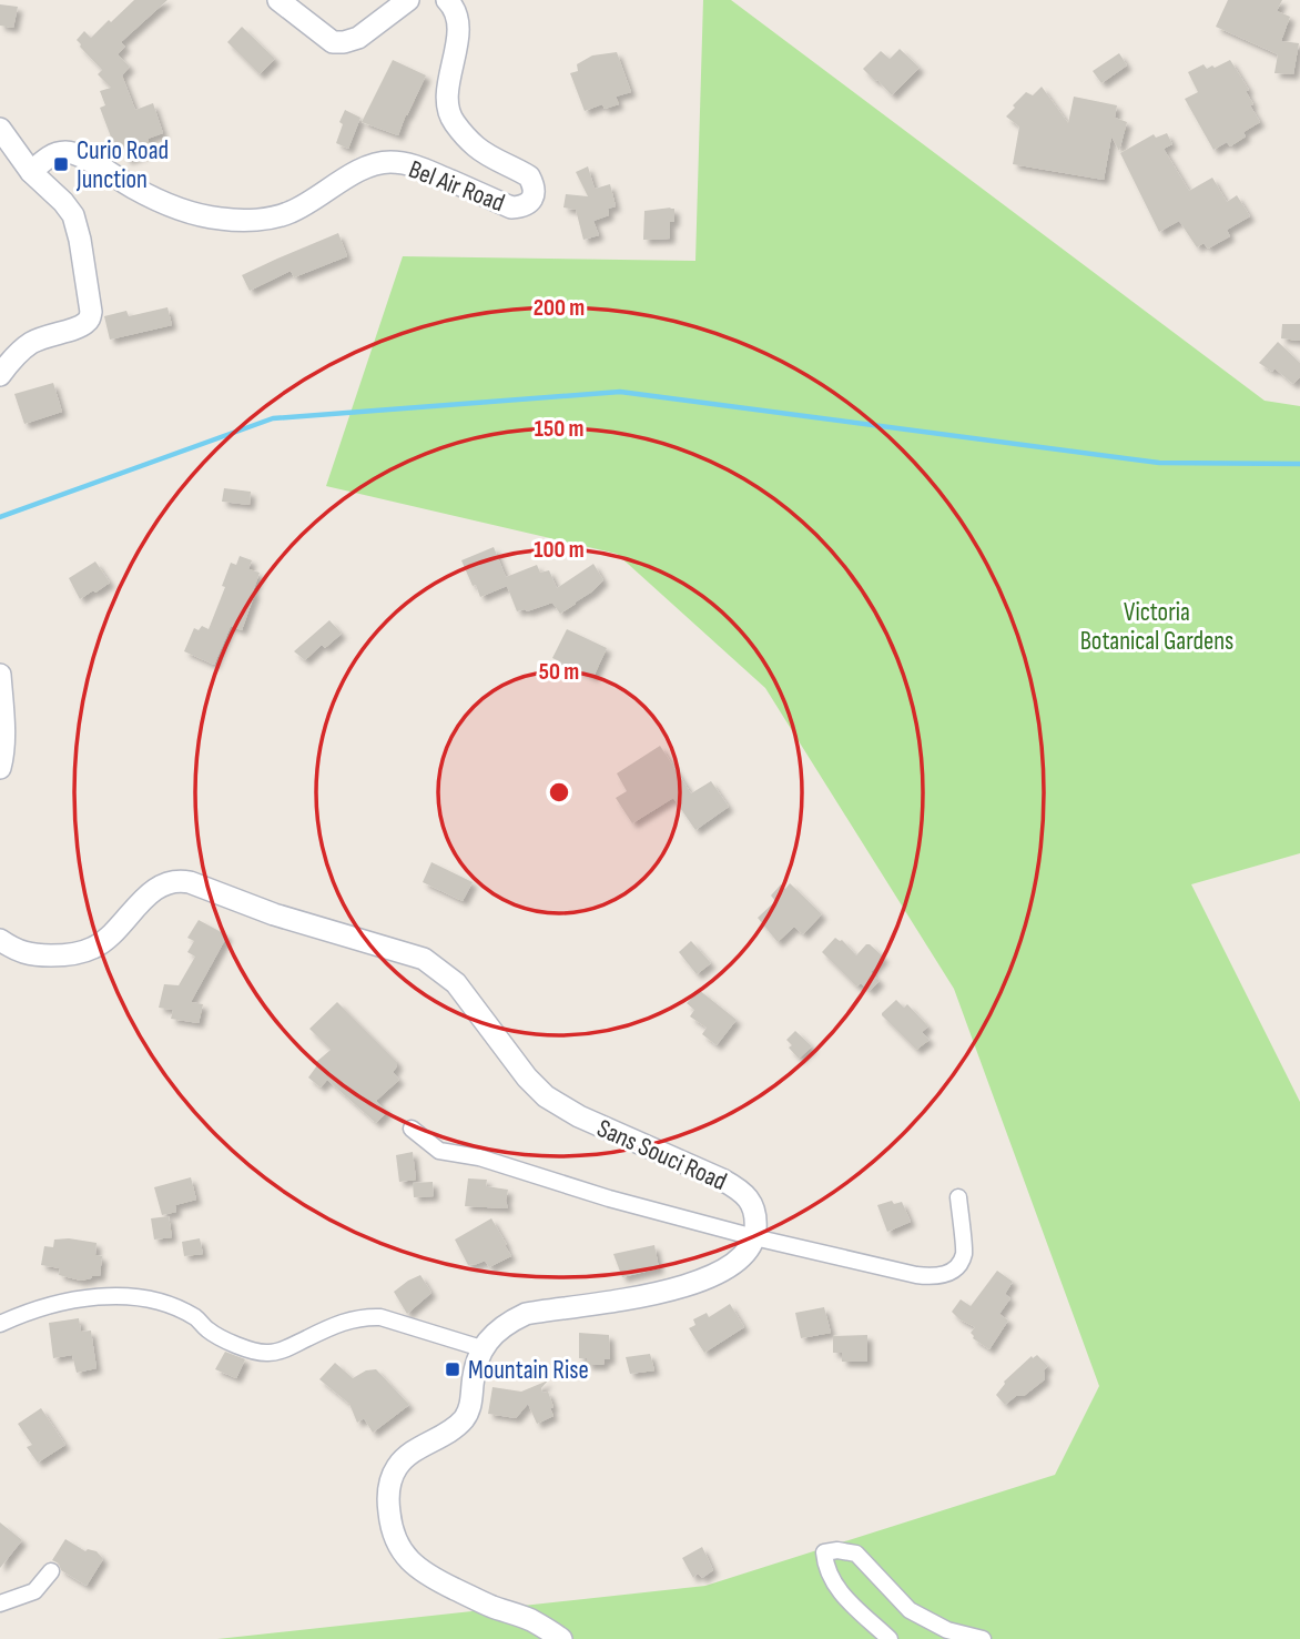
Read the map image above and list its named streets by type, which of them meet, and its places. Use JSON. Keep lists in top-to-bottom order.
{
  "streets": {
    "main road": ["Bel Air Road", "Sans Souci Road"]
  },
  "parks": ["Victoria Botanical Gardens"],
  "places": {
    "transit": ["Curio Road Junction", "Mountain Rise"]
  },
  "rings": [
    "200 m",
    "150 m",
    "100 m",
    "50 m"
  ]
}
